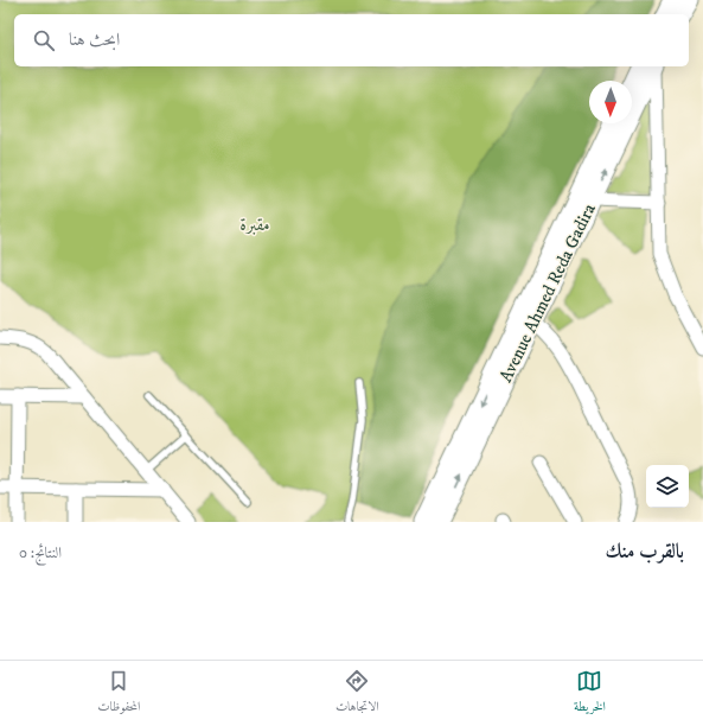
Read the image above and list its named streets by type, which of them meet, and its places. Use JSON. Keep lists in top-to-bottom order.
{
  "streets": {
    "main road": ["Avenue Ahmed Reda Gadira"]
  },
  "parks": ["مقبرة"],
  "north": "bottom",
  "page": {
    "search": "ابحث هنا",
    "heading": ["بالقرب منك", "النتائج: 0"],
    "nav": ["الخريطة", "الاتجاهات", "المحفوظات"]
  }
}
